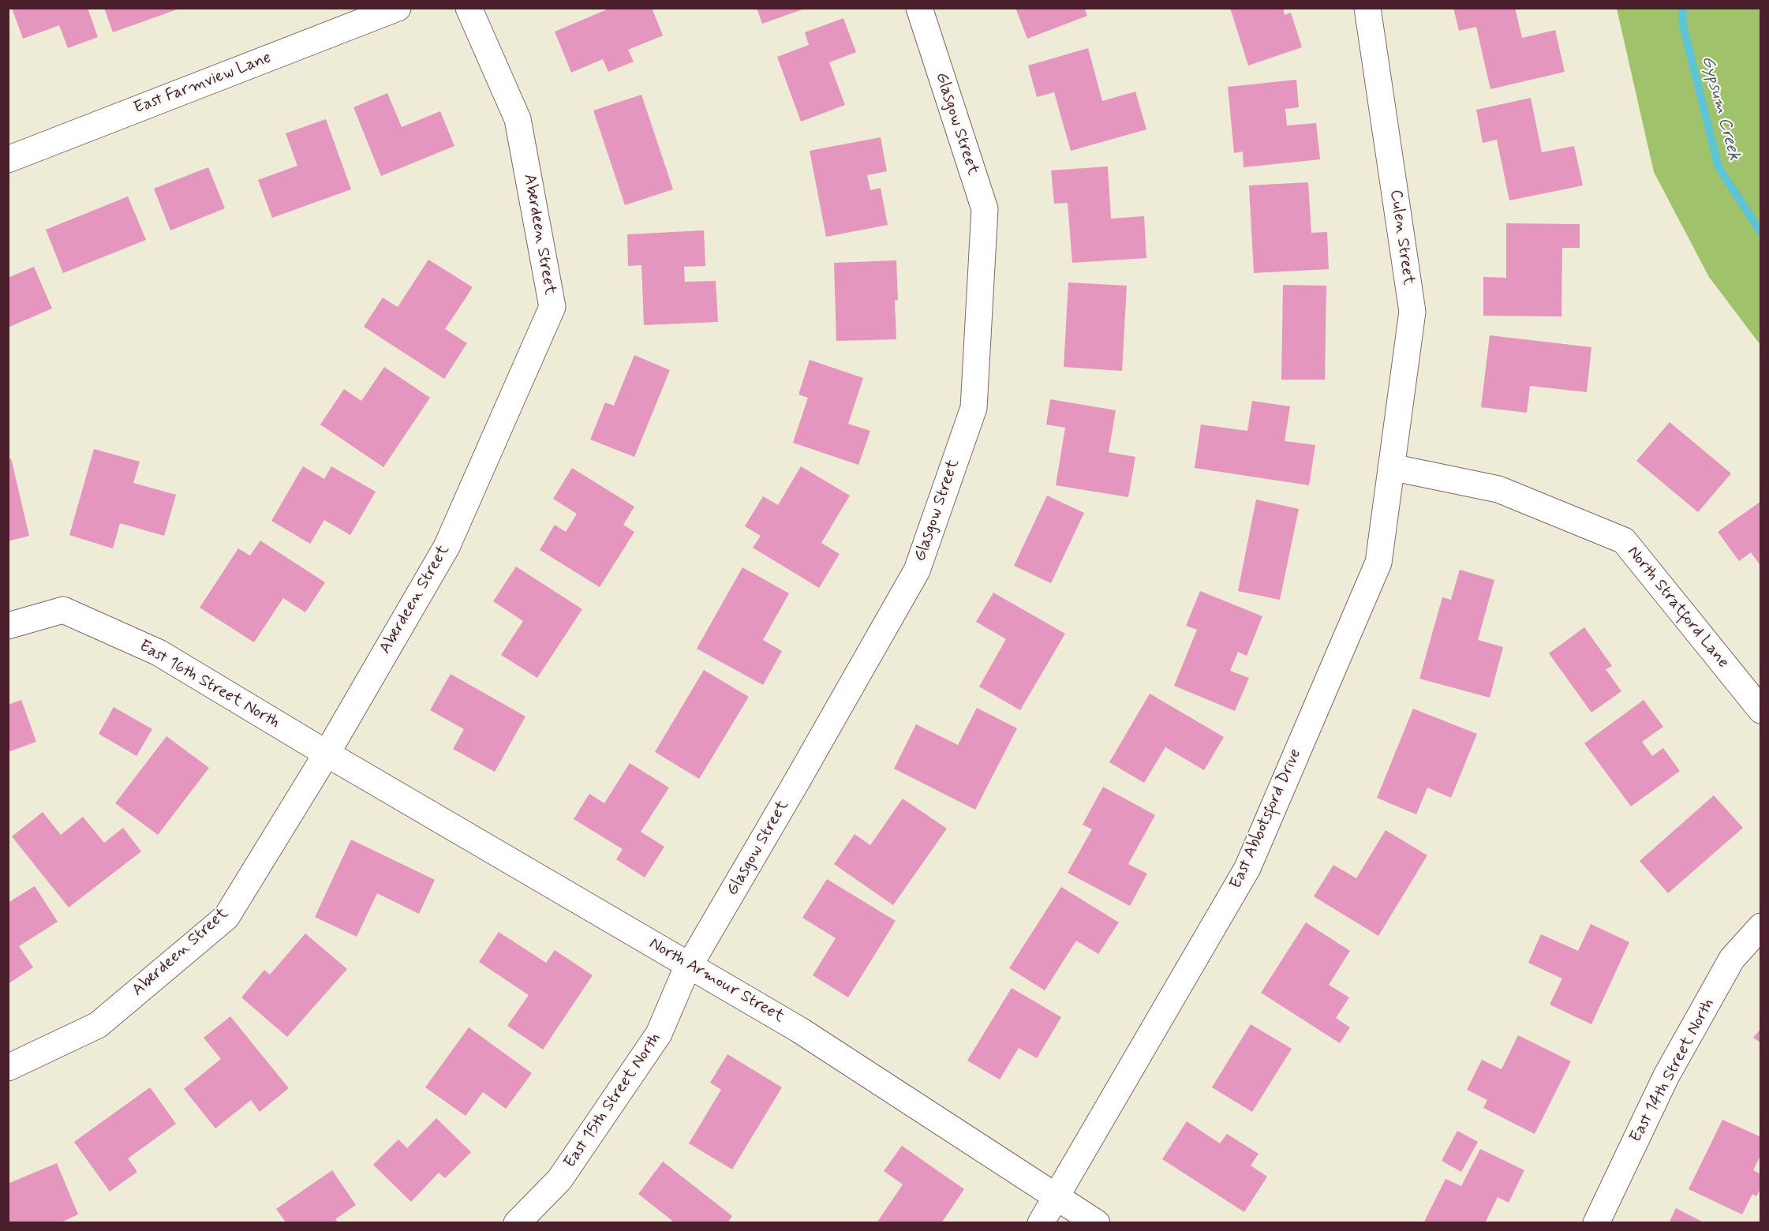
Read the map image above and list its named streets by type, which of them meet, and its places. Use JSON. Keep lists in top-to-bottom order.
{
  "streets": {
    "street": [
      "East Farmview Lane",
      "Glasgow Street",
      "Aberdeen Street",
      "Culen Street",
      "North Stratford Lane",
      "East 16th Street North",
      "East Abbotsford Drive",
      "North Armour Street",
      "East 14th Street North",
      "East 15th Street North"
    ]
  },
  "crossings": [
    ["Glasgow Street", "North Armour Street"],
    ["Glasgow Street", "East 15th Street North"],
    ["Aberdeen Street", "East 16th Street North"],
    ["Aberdeen Street", "North Armour Street"],
    ["Culen Street", "North Stratford Lane"],
    ["Culen Street", "East Abbotsford Drive"],
    ["North Stratford Lane", "East Abbotsford Drive"],
    ["East 16th Street North", "North Armour Street"],
    ["East Abbotsford Drive", "North Armour Street"],
    ["North Armour Street", "East 15th Street North"]
  ],
  "water": ["Gypsum Creek"]
}
